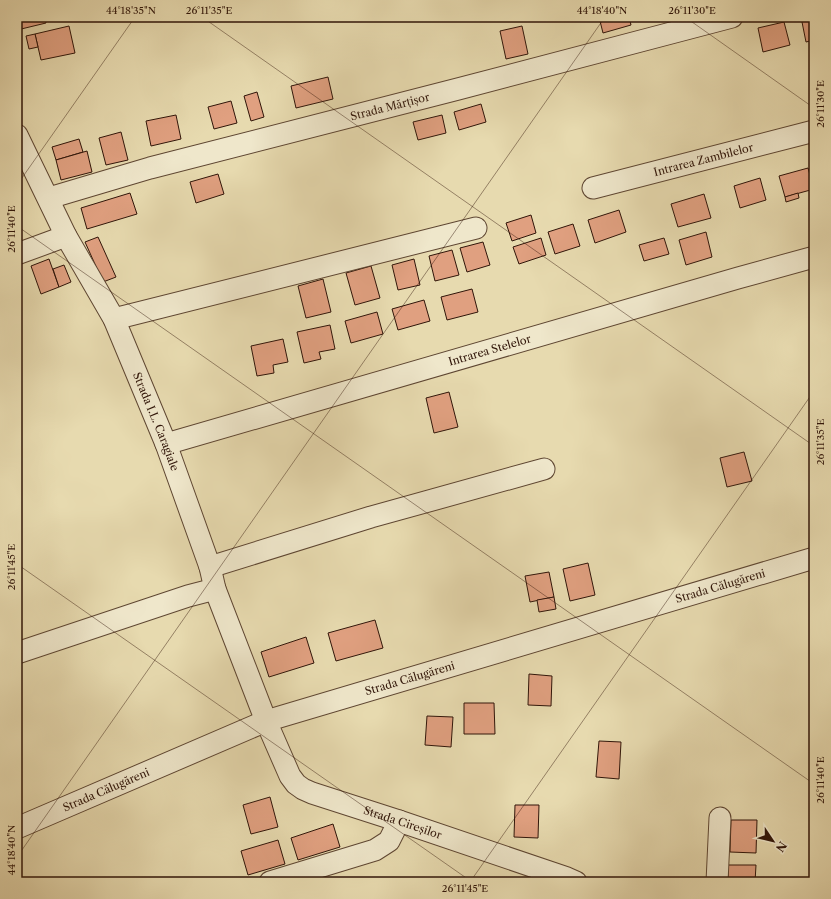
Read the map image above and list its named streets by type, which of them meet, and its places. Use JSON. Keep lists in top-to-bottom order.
{
  "streets": {
    "street": [
      "Strada Mărțișor",
      "Intrarea Zambilelor",
      "Intrarea Stelelor",
      "Strada I.L. Caragiale",
      "Strada Călugăreni",
      "Strada Cireșilor"
    ]
  },
  "crossings": [
    ["Strada Mărțișor", "Strada I.L. Caragiale"],
    ["Intrarea Stelelor", "Strada I.L. Caragiale"],
    ["Strada I.L. Caragiale", "Strada Călugăreni"],
    ["Strada I.L. Caragiale", "Strada Cireșilor"],
    ["Strada Călugăreni", "Strada Cireșilor"]
  ],
  "north": "bottom right",
  "coordinates": [
    "44°18'35\"N",
    "26°11'35\"E",
    "44°18'40\"N",
    "26°11'30\"E",
    "26°11'40\"E",
    "26°11'45\"E"
  ]
}
